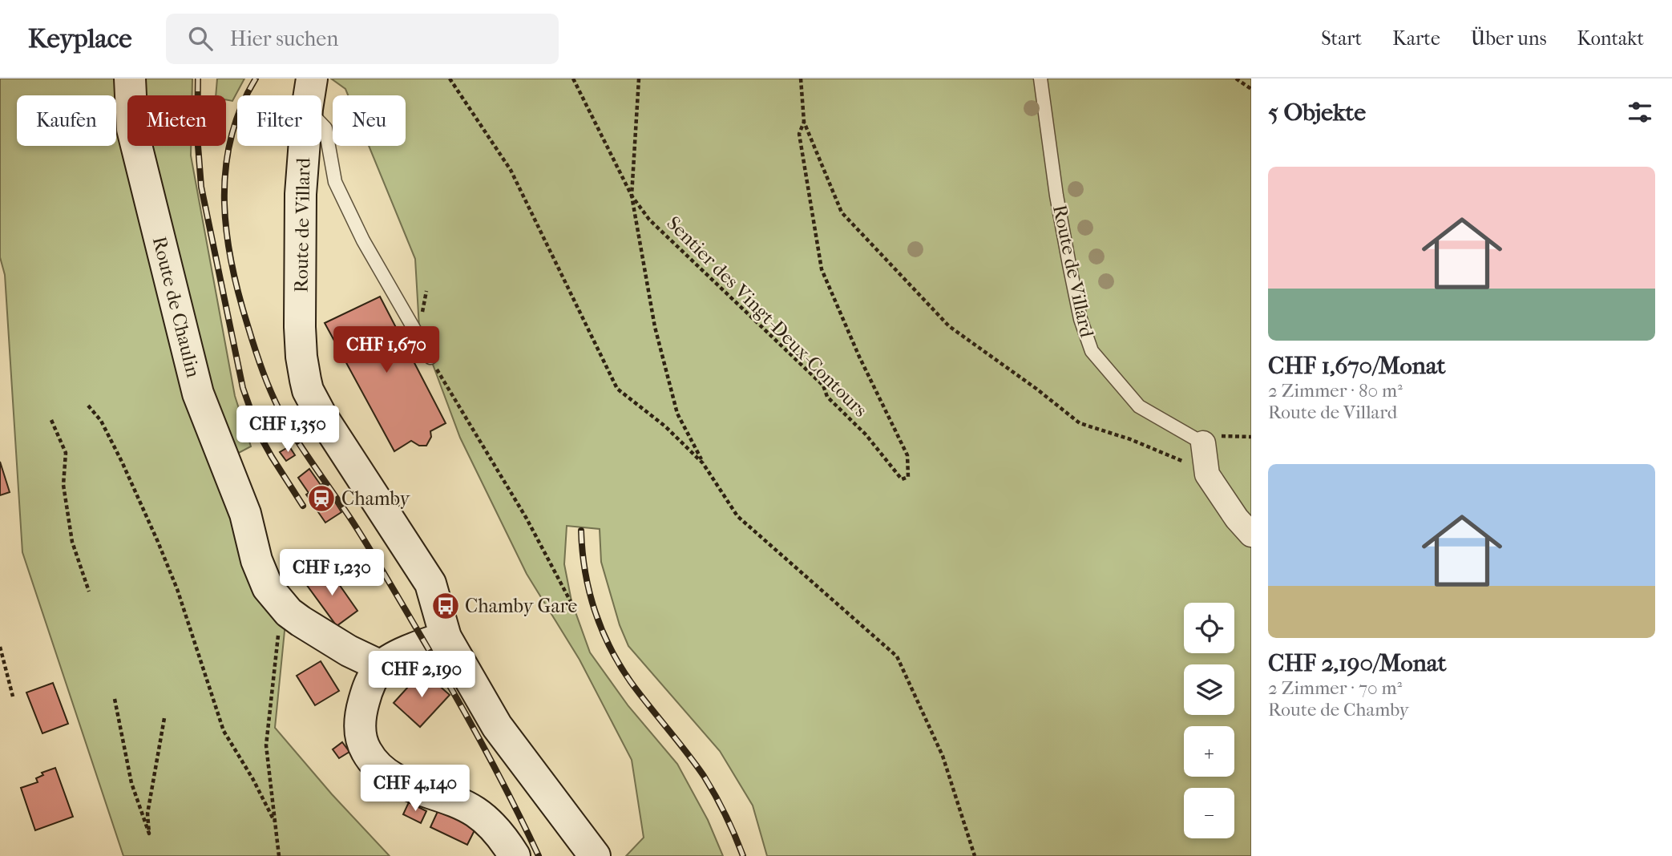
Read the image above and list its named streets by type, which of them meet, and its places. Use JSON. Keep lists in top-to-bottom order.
{
  "streets": {
    "street": ["Route de Villard", "Route de Chaulin"],
    "path": ["Sentier des Vingt-Deux-Contours"]
  },
  "places": {
    "station": ["Chamby"],
    "bus stop": ["Chamby Gare"]
  },
  "page": {
    "header": "Keyplace",
    "search": "Hier suchen",
    "nav": [
      "Start",
      "Karte",
      "Über uns",
      "Kontakt"
    ],
    "heading": "5 Objekte",
    "chip": [
      "Kaufen",
      "Mieten",
      "Filter",
      "Neu"
    ],
    "list": [
      {
        "name": "CHF 1,670/Monat",
        "note": "2 Zimmer · 80 m² · Route de Villard"
      },
      {
        "name": "CHF 2,190/Monat",
        "note": "2 Zimmer · 70 m² · Route de Chamby"
      }
    ],
    "price": [
      "CHF 1,670",
      "CHF 1,350",
      "CHF 1,230",
      "CHF 2,190",
      "CHF 4,140"
    ],
    "map_buttons": ["+", "−"]
  }
}
